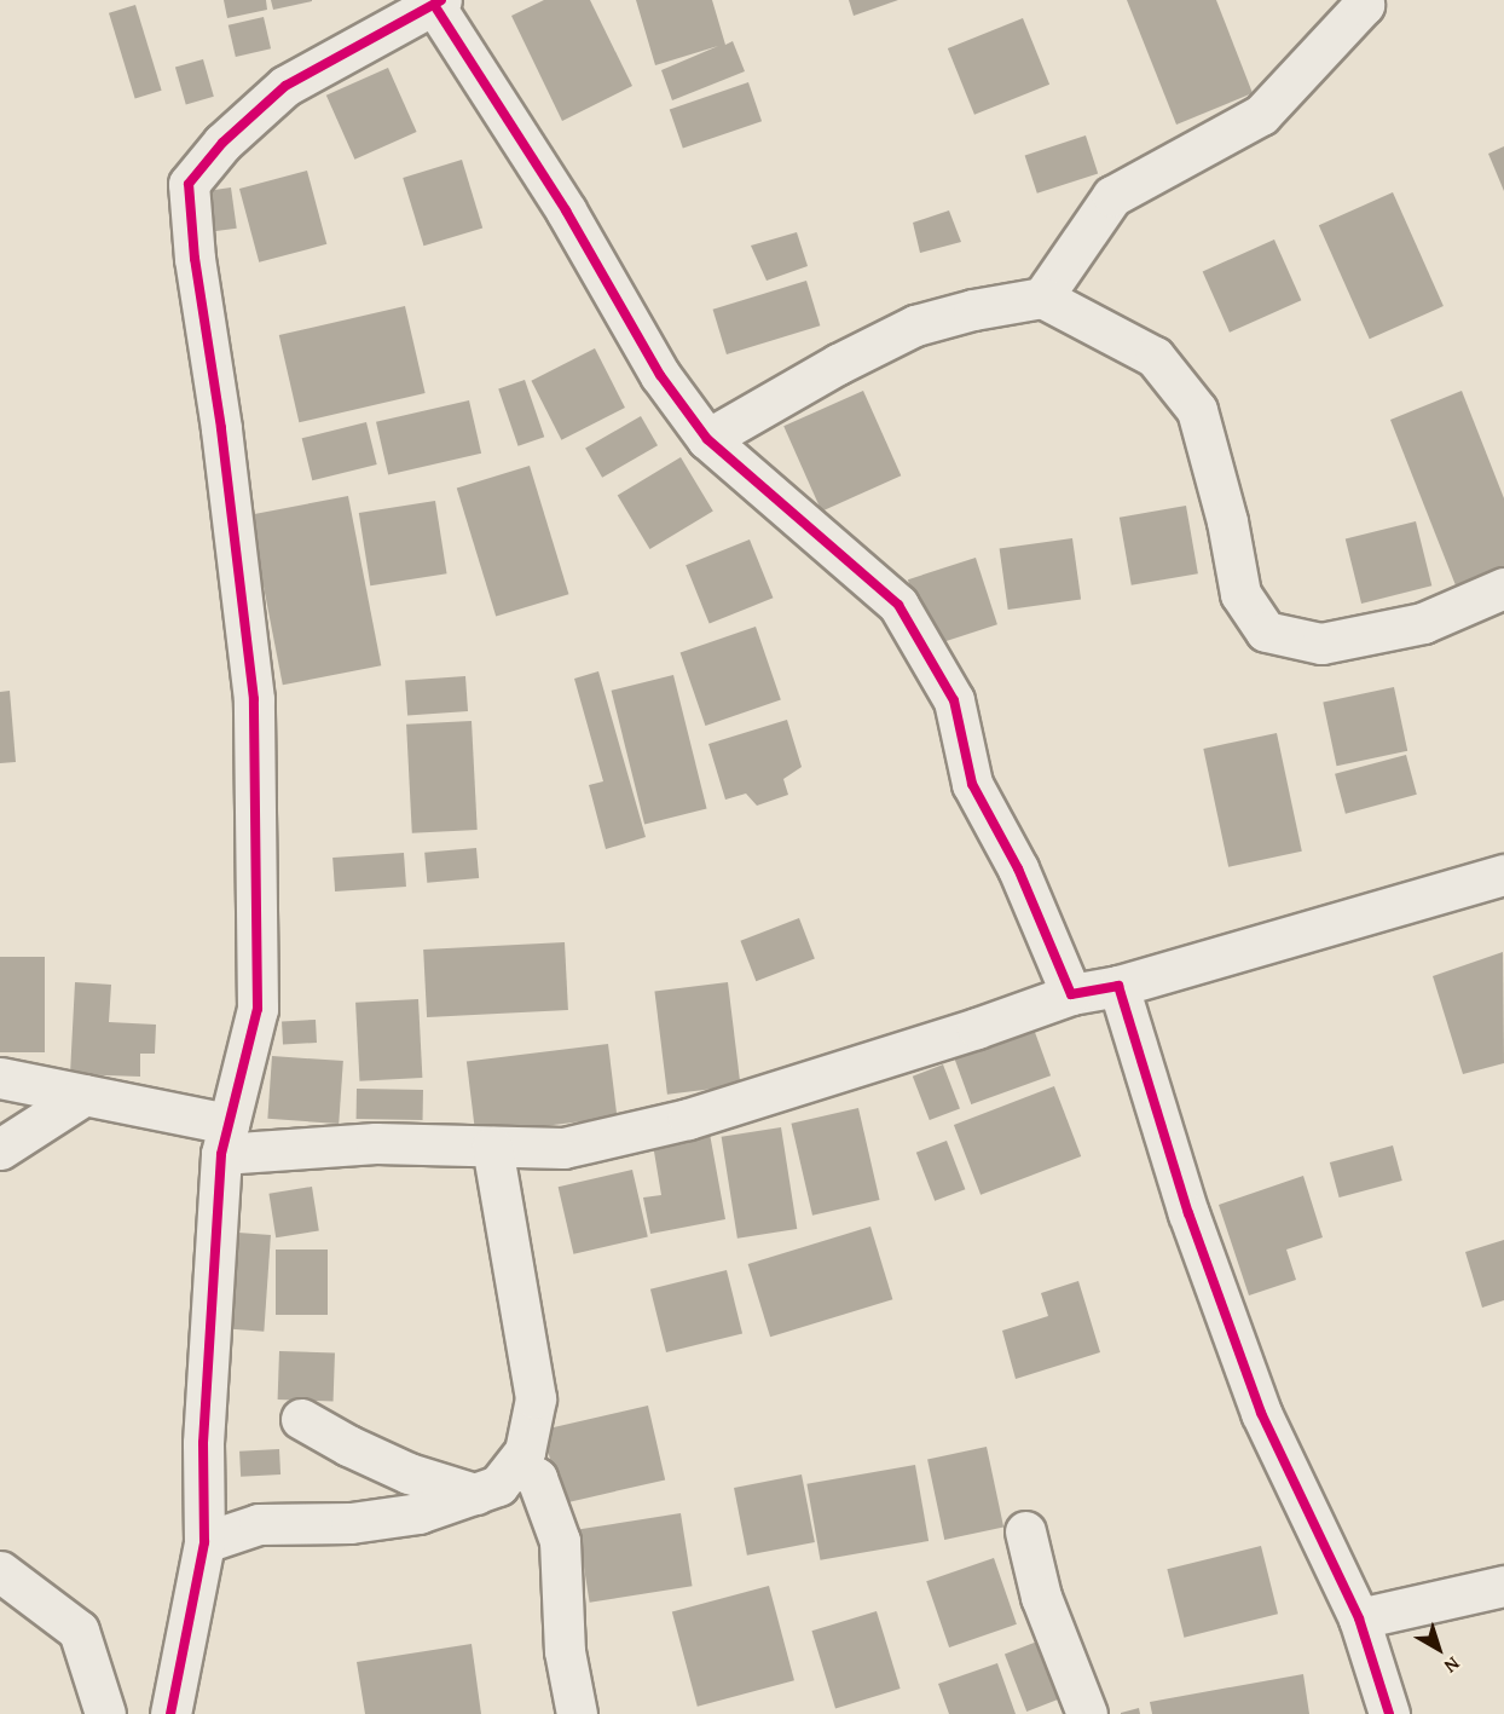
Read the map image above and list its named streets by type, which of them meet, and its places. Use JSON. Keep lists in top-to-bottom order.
{
  "north": "bottom right"
}
